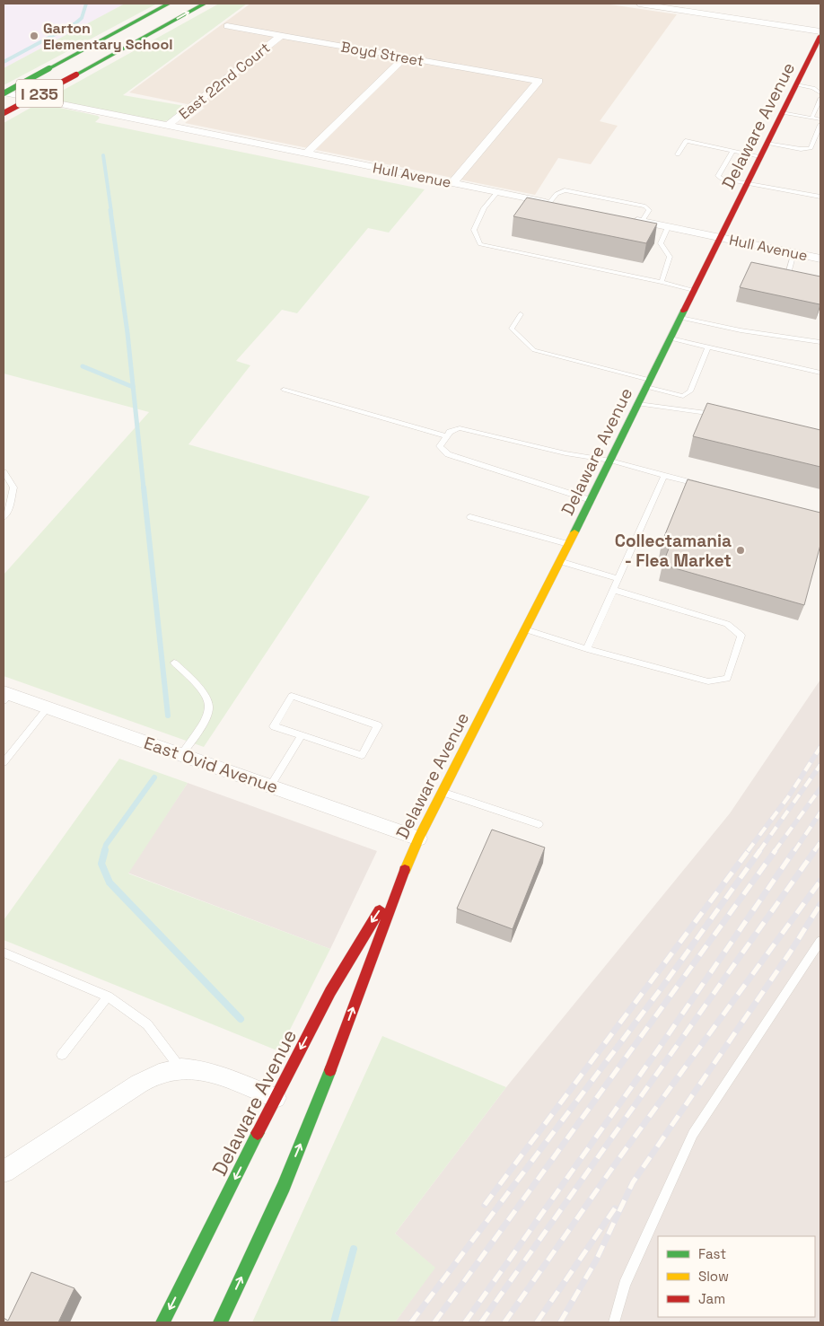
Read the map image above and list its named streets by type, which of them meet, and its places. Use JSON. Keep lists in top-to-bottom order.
{
  "streets": {
    "main road": ["I 235", "Delaware Avenue"],
    "street": [
      "Boyd Street",
      "East 22nd Court",
      "Hull Avenue",
      "East Ovid Avenue"
    ]
  },
  "crossings": [
    ["Boyd Street", "East 22nd Court"],
    ["Boyd Street", "Hull Avenue"],
    ["East 22nd Court", "Hull Avenue"],
    ["I 235", "Hull Avenue"],
    ["Delaware Avenue", "Hull Avenue"],
    ["Delaware Avenue", "East Ovid Avenue"]
  ],
  "places": ["Garton Elementary School", "Collectamania - Flea Market"],
  "legend": ["Fast", "Slow", "Jam"]
}
